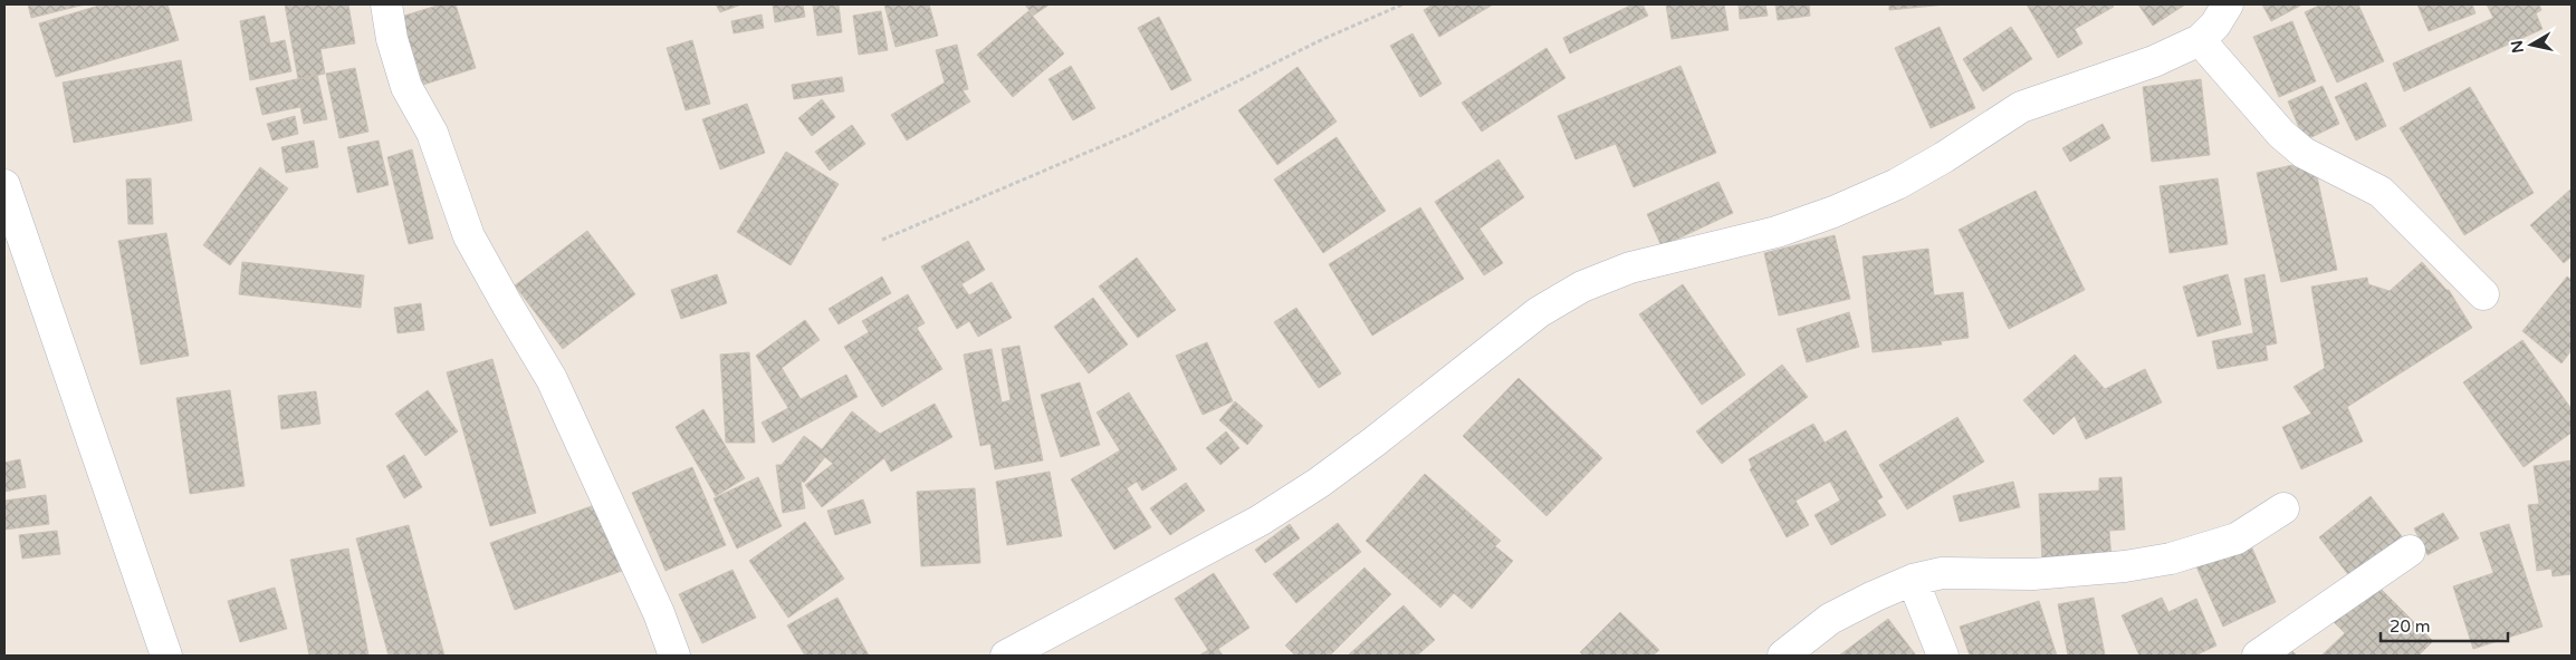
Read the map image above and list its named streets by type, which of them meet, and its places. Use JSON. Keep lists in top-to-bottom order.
{
  "scale_bar": "20 m",
  "north": "left"
}
